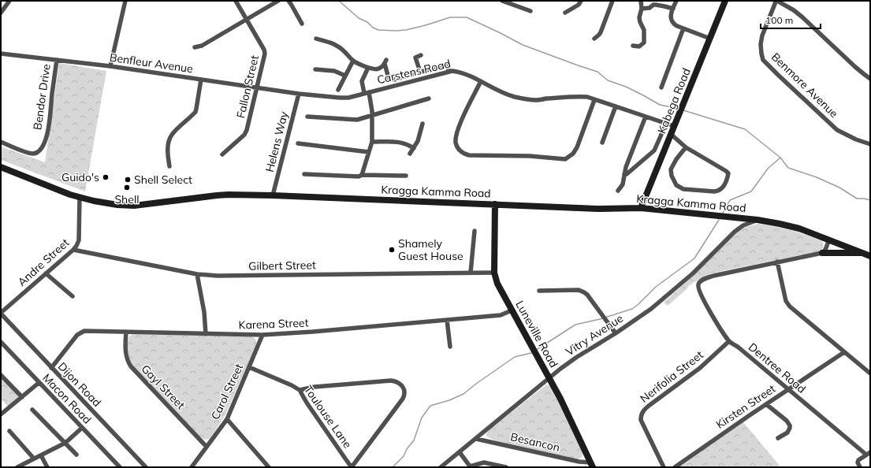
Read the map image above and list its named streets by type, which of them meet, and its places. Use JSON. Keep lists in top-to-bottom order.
{
  "streets": {
    "main road": ["Kabega Road", "Kragga Kamma Road", "Luneville Road"],
    "street": [
      "Benfleur Avenue",
      "Carstens Road",
      "Benmore Avenue",
      "Fallon Street",
      "Bendor Drive",
      "Helens Way",
      "Andre Street",
      "Gilbert Street",
      "Karena Street",
      "Vitry Avenue",
      "Dentree Road",
      "Nerifolia Street",
      "Dijon Road",
      "Gayl Street",
      "Carol Street",
      "Macon Road",
      "Kirsten Street",
      "Toulouse Lane",
      "Besancon"
    ]
  },
  "crossings": [
    ["Benfleur Avenue", "Carstens Road"],
    ["Benfleur Avenue", "Fallon Street"],
    ["Benfleur Avenue", "Bendor Drive"],
    ["Benfleur Avenue", "Helens Way"],
    ["Carstens Road", "Kabega Road"],
    ["Carstens Road", "Helens Way"],
    ["Kabega Road", "Kragga Kamma Road"],
    ["Helens Way", "Kragga Kamma Road"],
    ["Kragga Kamma Road", "Andre Street"],
    ["Kragga Kamma Road", "Luneville Road"],
    ["Kragga Kamma Road", "Vitry Avenue"],
    ["Andre Street", "Gilbert Street"],
    ["Andre Street", "Dijon Road"],
    ["Gilbert Street", "Luneville Road"],
    ["Karena Street", "Luneville Road"],
    ["Karena Street", "Dijon Road"],
    ["Karena Street", "Gayl Street"],
    ["Karena Street", "Carol Street"],
    ["Luneville Road", "Vitry Avenue"],
    ["Luneville Road", "Besancon"],
    ["Vitry Avenue", "Besancon"],
    ["Dentree Road", "Nerifolia Street"],
    ["Dentree Road", "Kirsten Street"],
    ["Gayl Street", "Carol Street"],
    ["Carol Street", "Toulouse Lane"]
  ],
  "places": [
    "Guido's",
    "Shell Select",
    "Shell",
    "Shamely Guest House"
  ],
  "scale_bar": "100 m"
}
